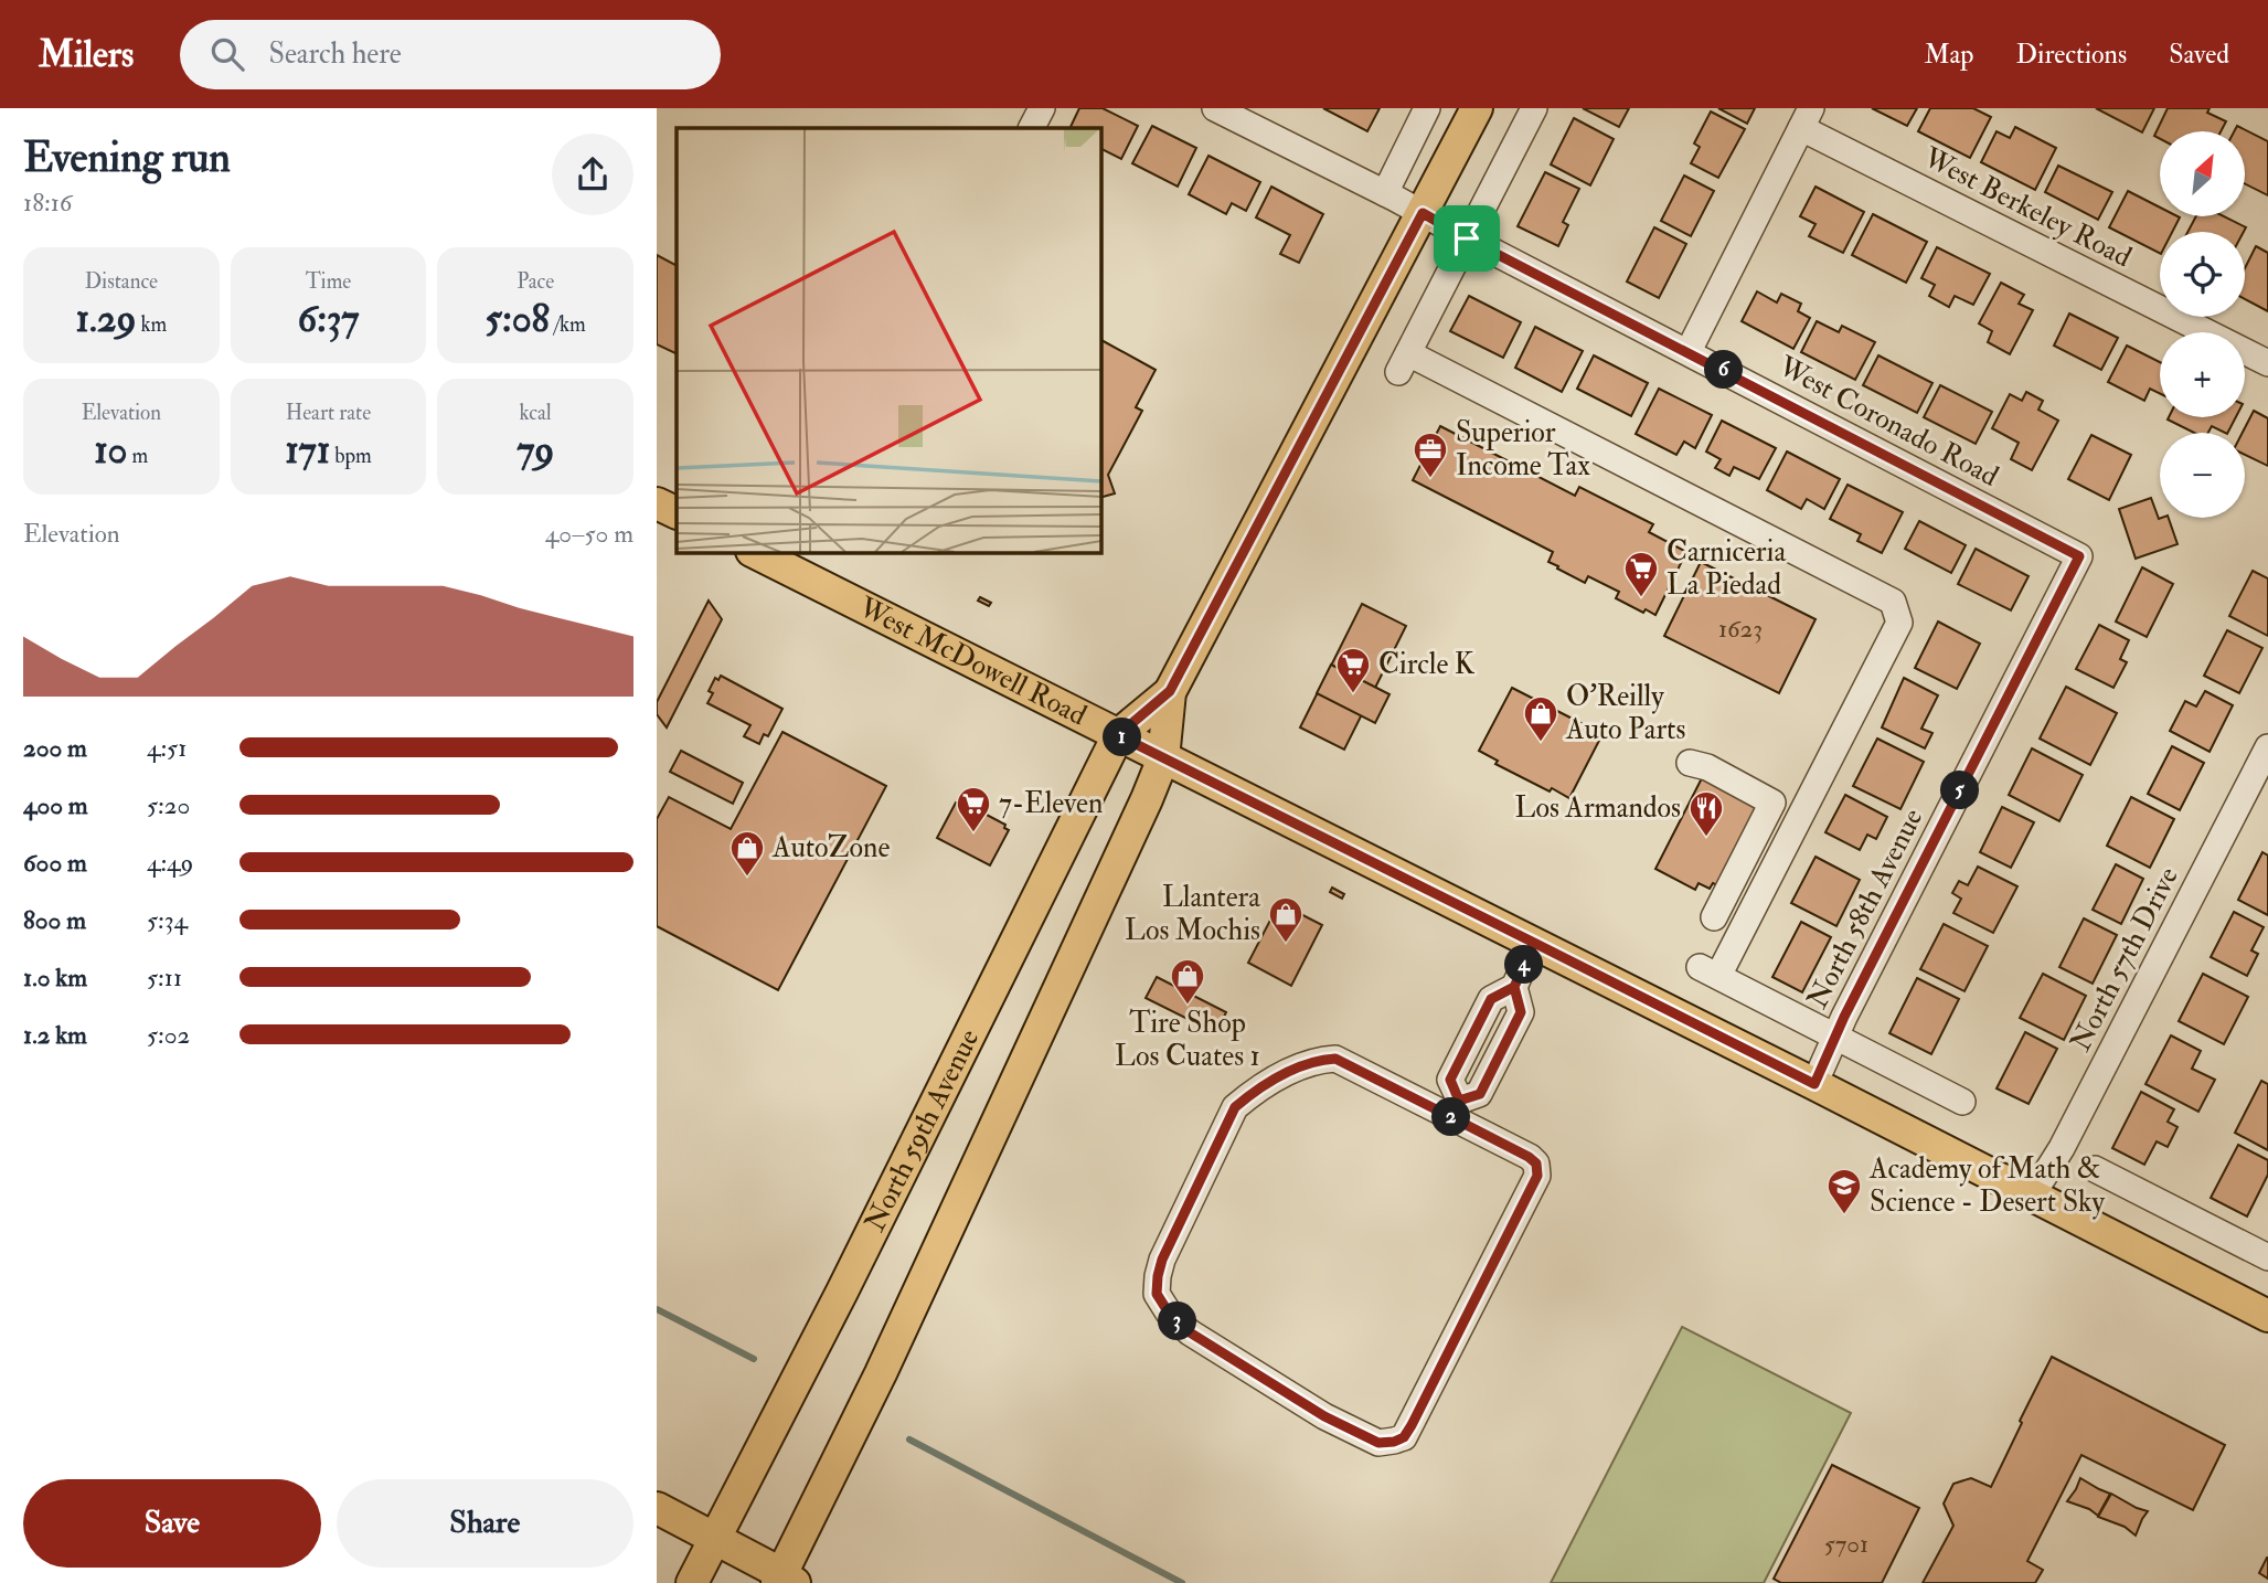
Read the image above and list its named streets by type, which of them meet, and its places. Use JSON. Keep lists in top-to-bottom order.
{
  "streets": {
    "main road": ["West McDowell Road", "North 59th Avenue"],
    "street": [
      "West Berkeley Road",
      "West Coronado Road",
      "North 58th Avenue",
      "North 57th Drive"
    ]
  },
  "crossings": [
    ["West Coronado Road", "North 58th Avenue"],
    ["West Coronado Road", "North 59th Avenue"],
    ["West McDowell Road", "North 58th Avenue"],
    ["West McDowell Road", "North 57th Drive"],
    ["West McDowell Road", "North 59th Avenue"]
  ],
  "places": {
    "office": ["Superior Income Tax"],
    "supermarket": ["Carniceria La Piedad", "Circle K", "7-Eleven"],
    "shop": [
      "O'Reilly Auto Parts",
      "AutoZone",
      "Llantera Los Mochis",
      "Tire Shop Los Cuates 1"
    ],
    "restaurant": ["Los Armandos"],
    "school or university": ["Academy of Math & Science - Desert Sky"]
  },
  "house_numbers": ["1623", "5701"],
  "north": "top right",
  "page": {
    "header": "Milers",
    "search": "Search here",
    "nav": ["Map", "Directions", "Saved"],
    "heading": ["Evening run", "18:16"],
    "map_buttons": ["+", "−"],
    "stats": [
      ["Distance", "1.29 km"],
      ["Time", "6:37"],
      ["Pace", "5:08 /km"],
      ["Elevation", "10 m"],
      ["Heart rate", "171 bpm"],
      ["kcal", "79"]
    ],
    "pins": [
      "6",
      "1",
      "5",
      "4",
      "2",
      "3"
    ],
    "chart": ["Elevation", "40–50 m"],
    "list": [
      {
        "name": "200 m",
        "note": "4:51"
      },
      {
        "name": "400 m",
        "note": "5:20"
      },
      {
        "name": "600 m",
        "note": "4:49"
      },
      {
        "name": "800 m",
        "note": "5:34"
      },
      {
        "name": "1.0 km",
        "note": "5:11"
      },
      {
        "name": "1.2 km",
        "note": "5:02"
      }
    ],
    "buttons": ["Save", "Share"]
  }
}
